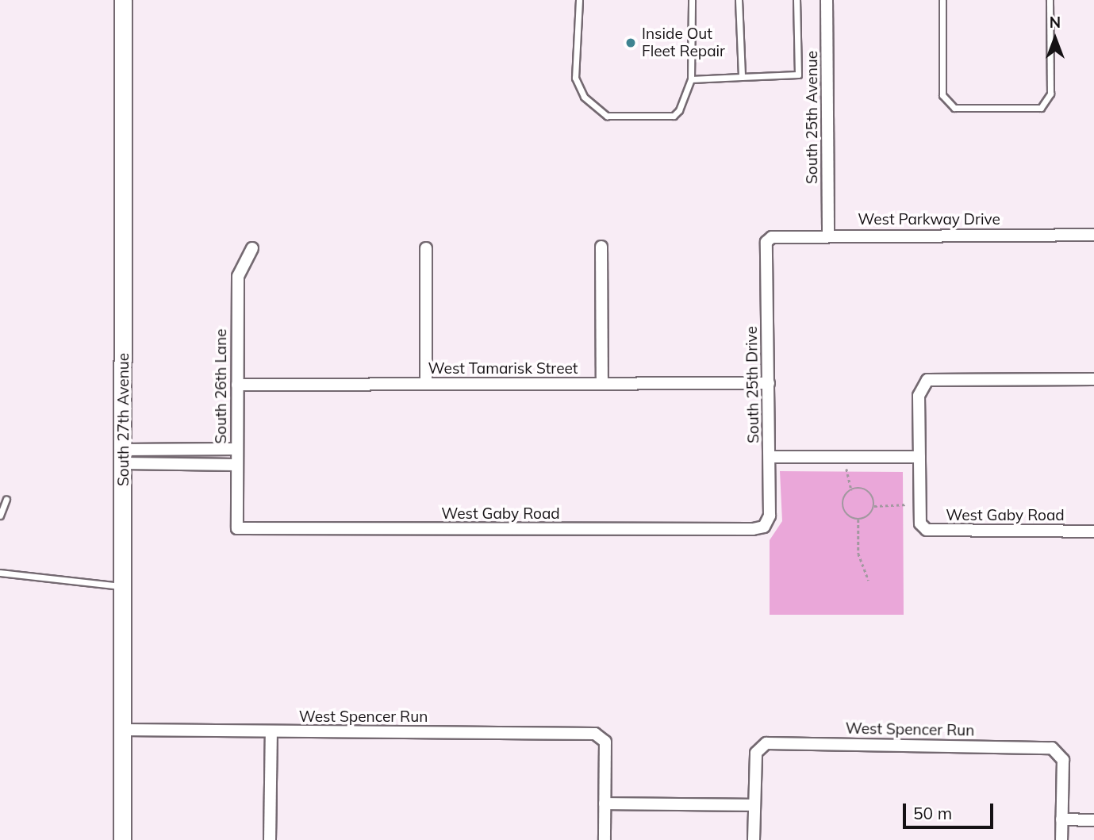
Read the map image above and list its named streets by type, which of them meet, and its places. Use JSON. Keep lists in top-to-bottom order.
{
  "streets": {
    "main road": ["South 27th Avenue"],
    "street": [
      "South 25th Avenue",
      "West Parkway Drive",
      "West Tamarisk Street",
      "South 25th Drive",
      "South 26th Lane",
      "West Gaby Road",
      "West Spencer Run"
    ]
  },
  "crossings": [
    ["South 25th Avenue", "West Parkway Drive"],
    ["West Parkway Drive", "South 25th Drive"],
    ["West Tamarisk Street", "South 25th Drive"],
    ["West Tamarisk Street", "South 26th Lane"],
    ["South 25th Drive", "West Gaby Road"],
    ["South 26th Lane", "West Gaby Road"],
    ["South 27th Avenue", "West Spencer Run"]
  ],
  "places": ["Inside Out Fleet Repair"],
  "scale_bar": "50 m",
  "north": "top"
}
